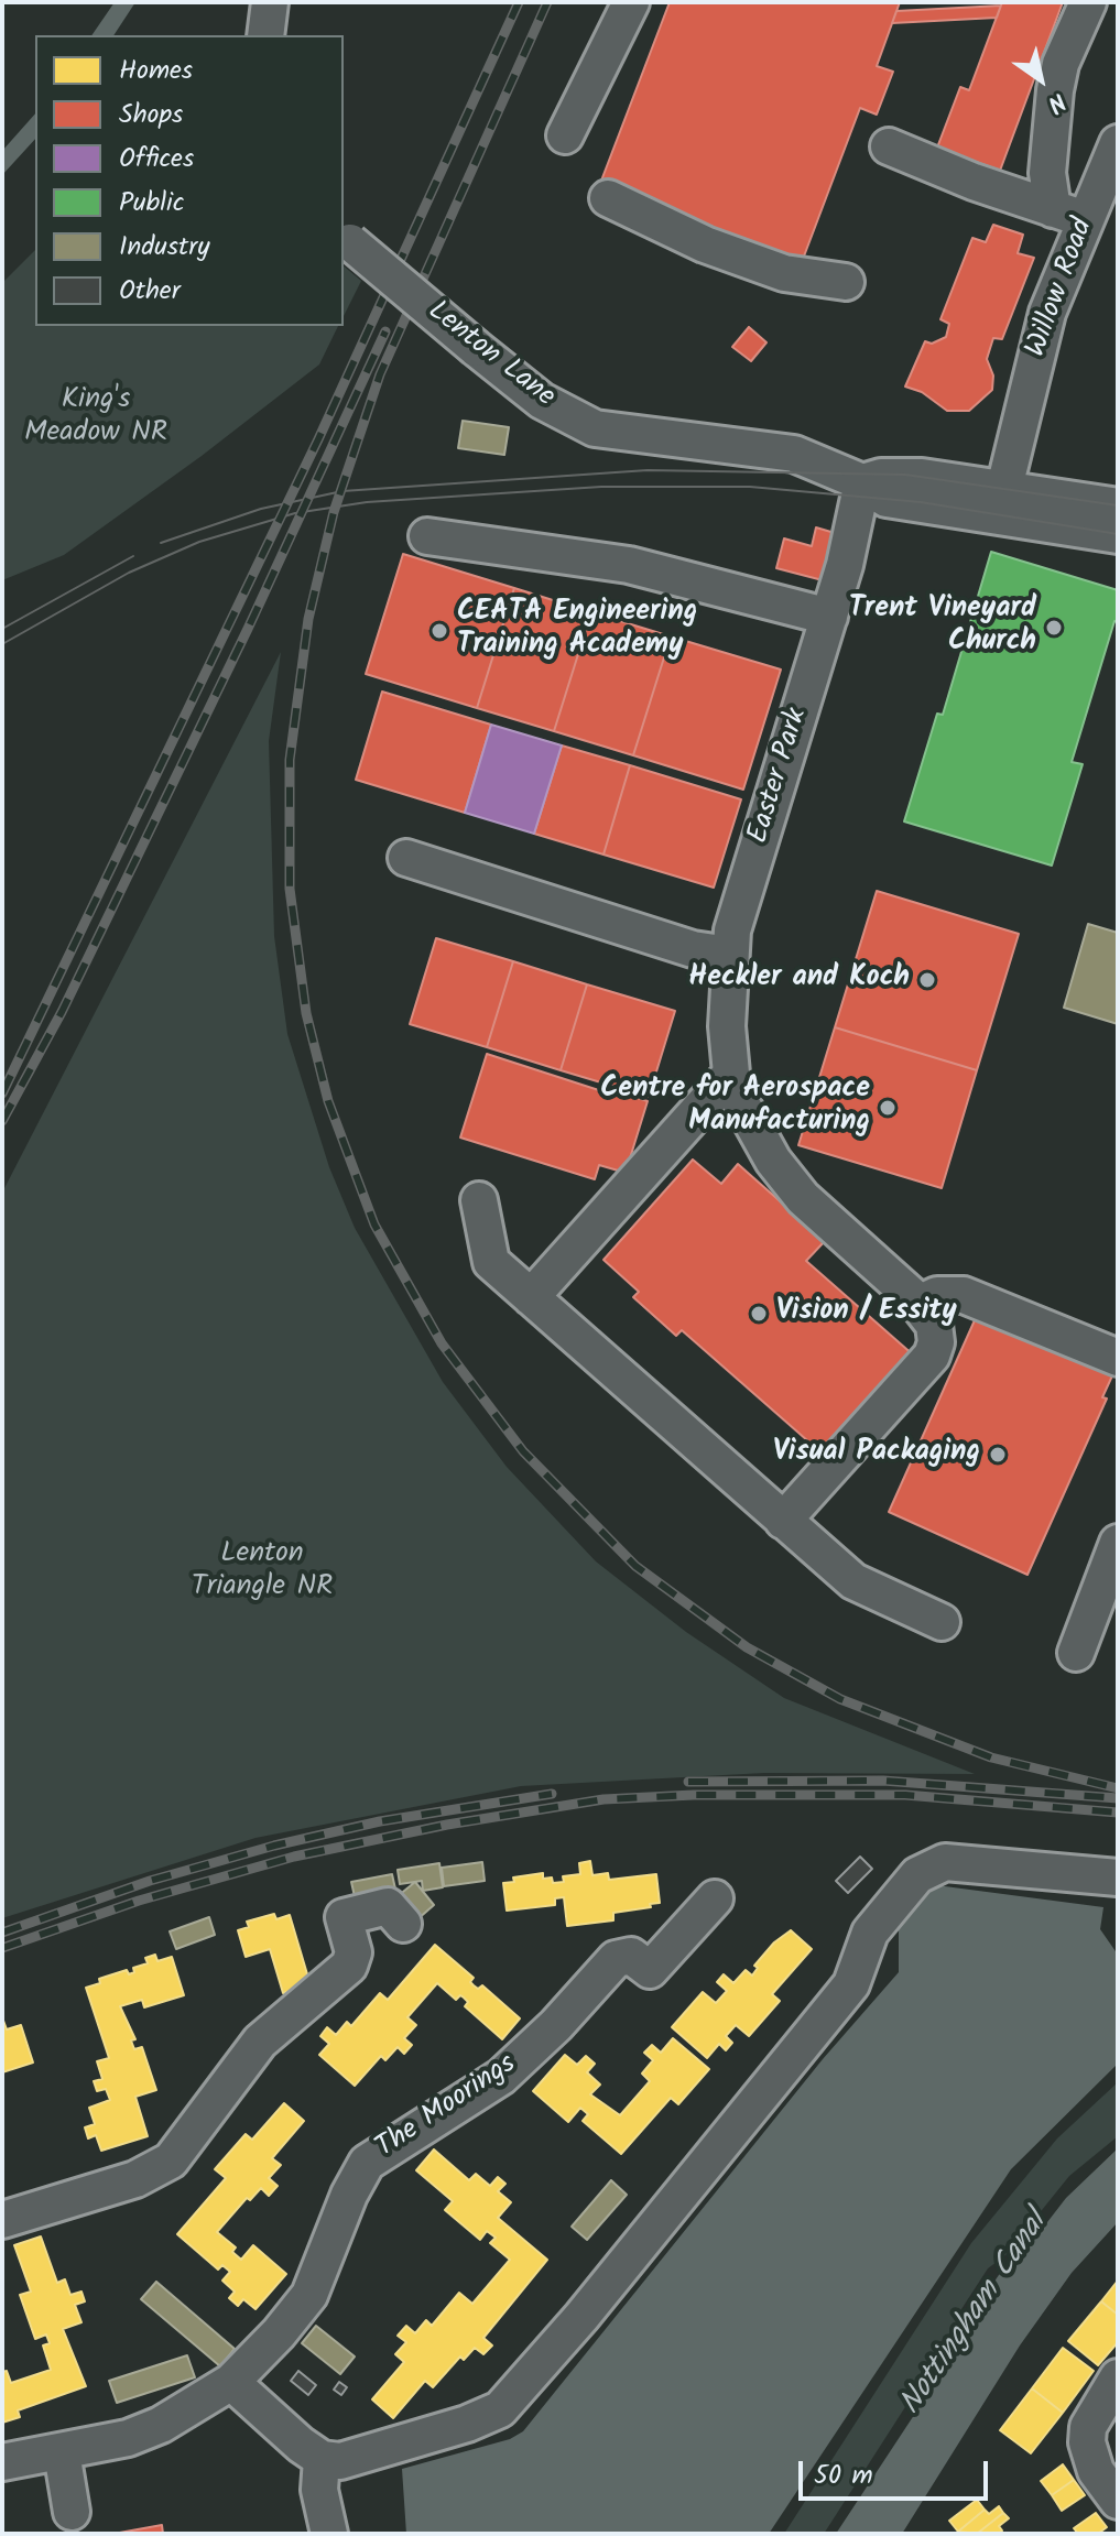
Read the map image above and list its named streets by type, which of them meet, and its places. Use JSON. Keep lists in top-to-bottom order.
{
  "streets": {
    "street": [
      "Willow Road",
      "Lenton Lane",
      "Easter Park",
      "The Moorings"
    ]
  },
  "crossings": [
    ["Lenton Lane", "Easter Park"]
  ],
  "water": ["Nottingham Canal"],
  "parks": ["King's Meadow NR", "Lenton Triangle NR"],
  "places": [
    "Trent Vineyard Church",
    "CEATA Engineering Training Academy",
    "Heckler and Koch",
    "Centre for Aerospace Manufacturing",
    "Vision / Essity",
    "Visual Packaging"
  ],
  "legend": [
    "Homes",
    "Shops",
    "Offices",
    "Public",
    "Industry",
    "Other"
  ],
  "scale_bar": "50 m",
  "north": "bottom right"
}
